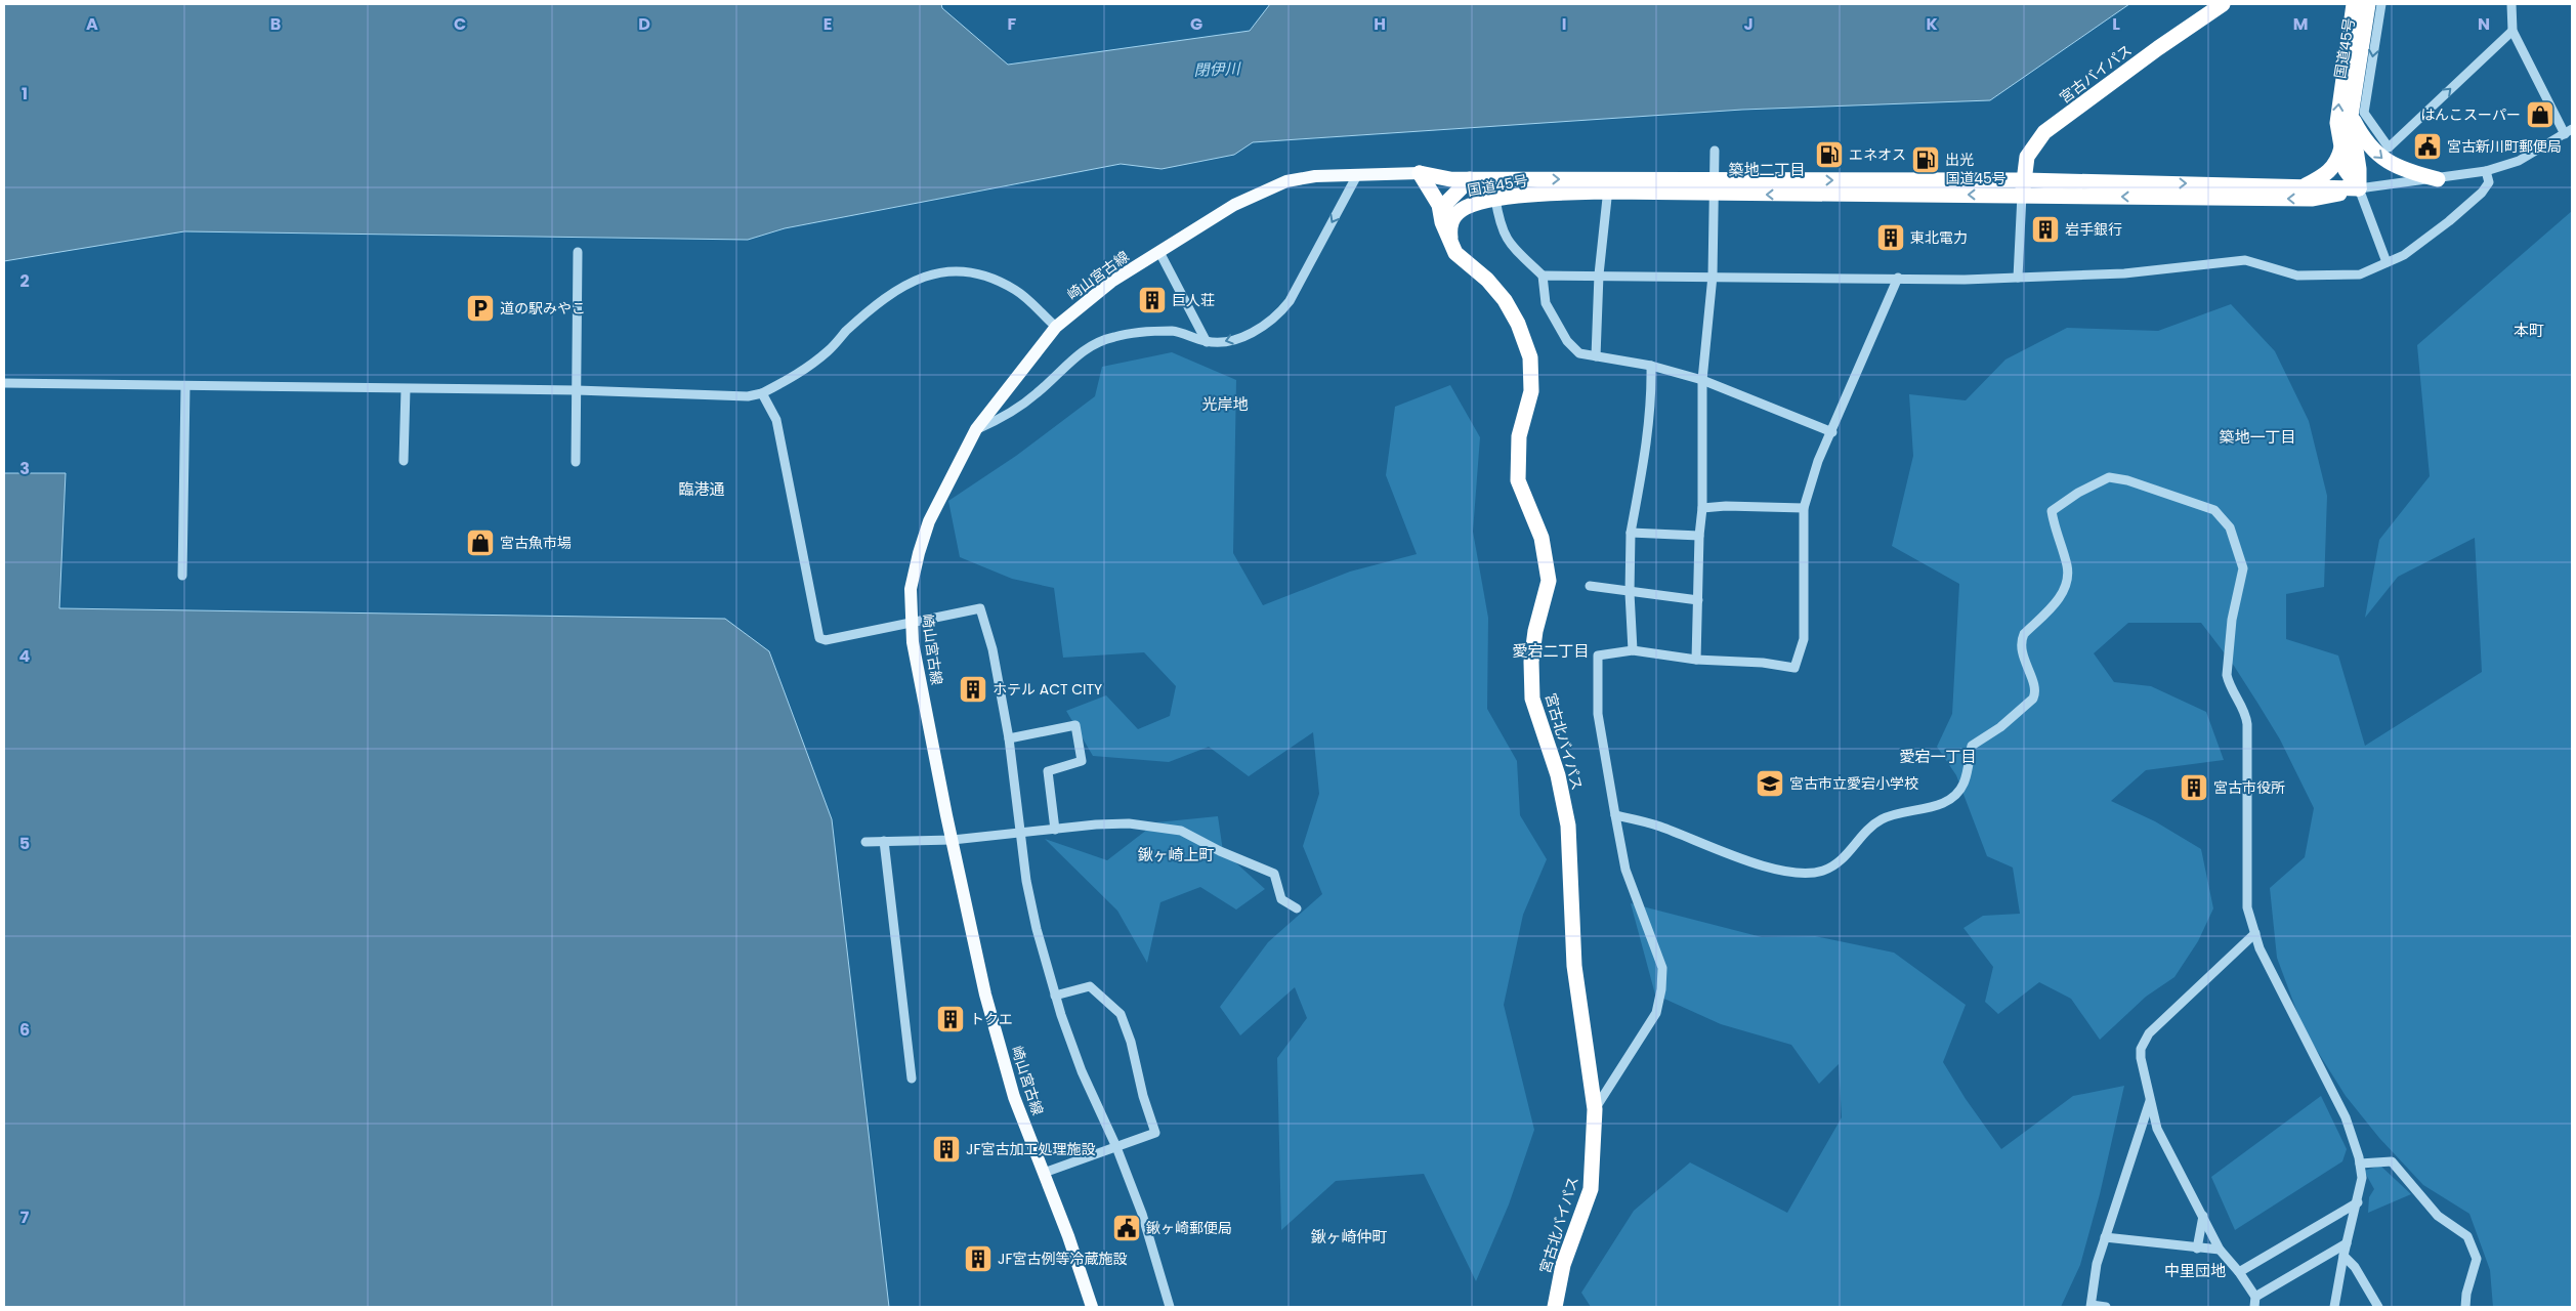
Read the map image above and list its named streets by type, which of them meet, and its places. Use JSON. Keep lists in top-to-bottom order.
{
  "streets": {
    "highway": ["国道45号", "宮古バイパス", "宮古北バイパス"],
    "main road": ["崎山宮古線"]
  },
  "crossings": [
    ["国道45号", "宮古バイパス"],
    ["国道45号", "宮古北バイパス"]
  ],
  "districts": [
    "築地二丁目",
    "本町",
    "光岸地",
    "築地一丁目",
    "臨港通",
    "愛宕二丁目",
    "愛宕一丁目",
    "鍬ヶ崎上町",
    "鍬ヶ崎仲町",
    "中里団地"
  ],
  "water": ["閉伊川"],
  "places": {
    "shop": ["はんこスーパー", "宮古魚市場"],
    "public building": ["宮古新川町郵便局", "鍬ヶ崎郵便局"],
    "fuel station": ["エネオス", "出光"],
    "building": [
      "岩手銀行",
      "東北電力",
      "巨人荘",
      "ホテル ACT CITY",
      "宮古市役所",
      "トクエ",
      "JF宮古加工処理施設",
      "JF宮古例等冷蔵施設"
    ],
    "parking": ["道の駅みやこ"],
    "school or university": ["宮古市立愛宕小学校"]
  },
  "grid": {
    "columns": [
      "A",
      "B",
      "C",
      "D",
      "E",
      "F",
      "G",
      "H",
      "I",
      "J",
      "K",
      "L",
      "M",
      "N"
    ],
    "rows": [
      "1",
      "2",
      "3",
      "4",
      "5",
      "6",
      "7"
    ]
  }
}
